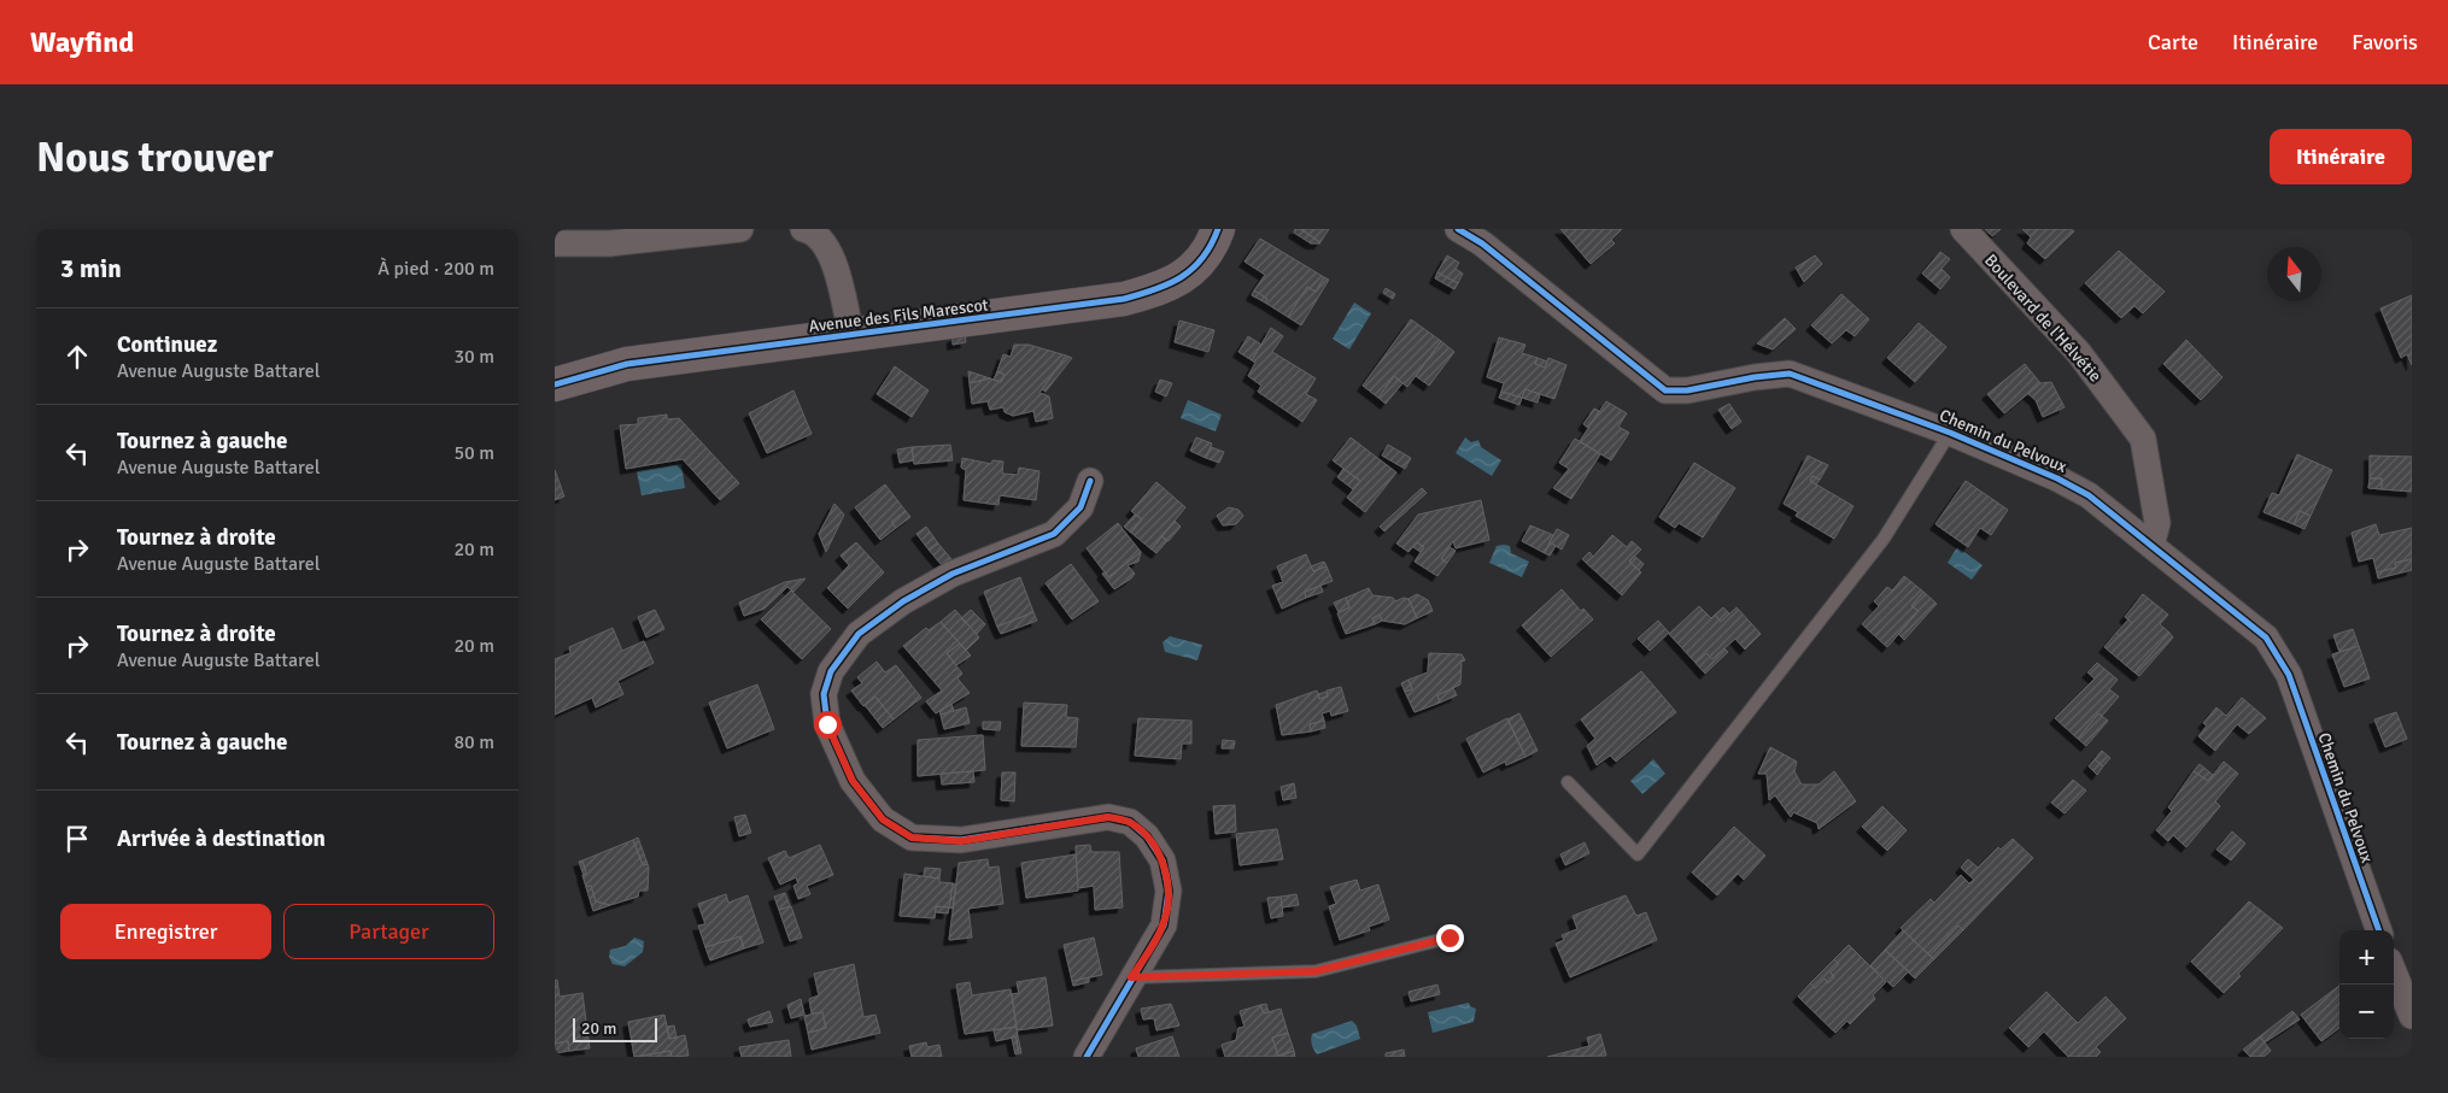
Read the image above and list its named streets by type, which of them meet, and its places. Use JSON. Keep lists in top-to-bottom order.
{
  "streets": {
    "street": ["Avenue des Fils Marescot", "Boulevard de l'Hélvétie", "Chemin du Pelvoux"]
  },
  "crossings": [
    ["Boulevard de l'Hélvétie", "Chemin du Pelvoux"]
  ],
  "scale_bar": "20 m",
  "north": "top",
  "page": {
    "header": "Wayfind",
    "nav": ["Carte", "Itinéraire", "Favoris"],
    "buttons": [
      "Itinéraire",
      ["Enregistrer", "Partager"]
    ],
    "title": "Nous trouver",
    "heading": ["3 min", "À pied · 200 m"],
    "list": [
      ["Continuez", "Avenue Auguste Battarel", "30 m"],
      ["Tournez à gauche", "Avenue Auguste Battarel", "50 m"],
      ["Tournez à droite", "Avenue Auguste Battarel", "20 m"],
      ["Tournez à droite", "Avenue Auguste Battarel", "20 m"],
      ["Tournez à gauche", "80 m"],
      "Arrivée à destination"
    ],
    "map_buttons": ["+", "−"],
    "scale": "20 m"
  }
}
